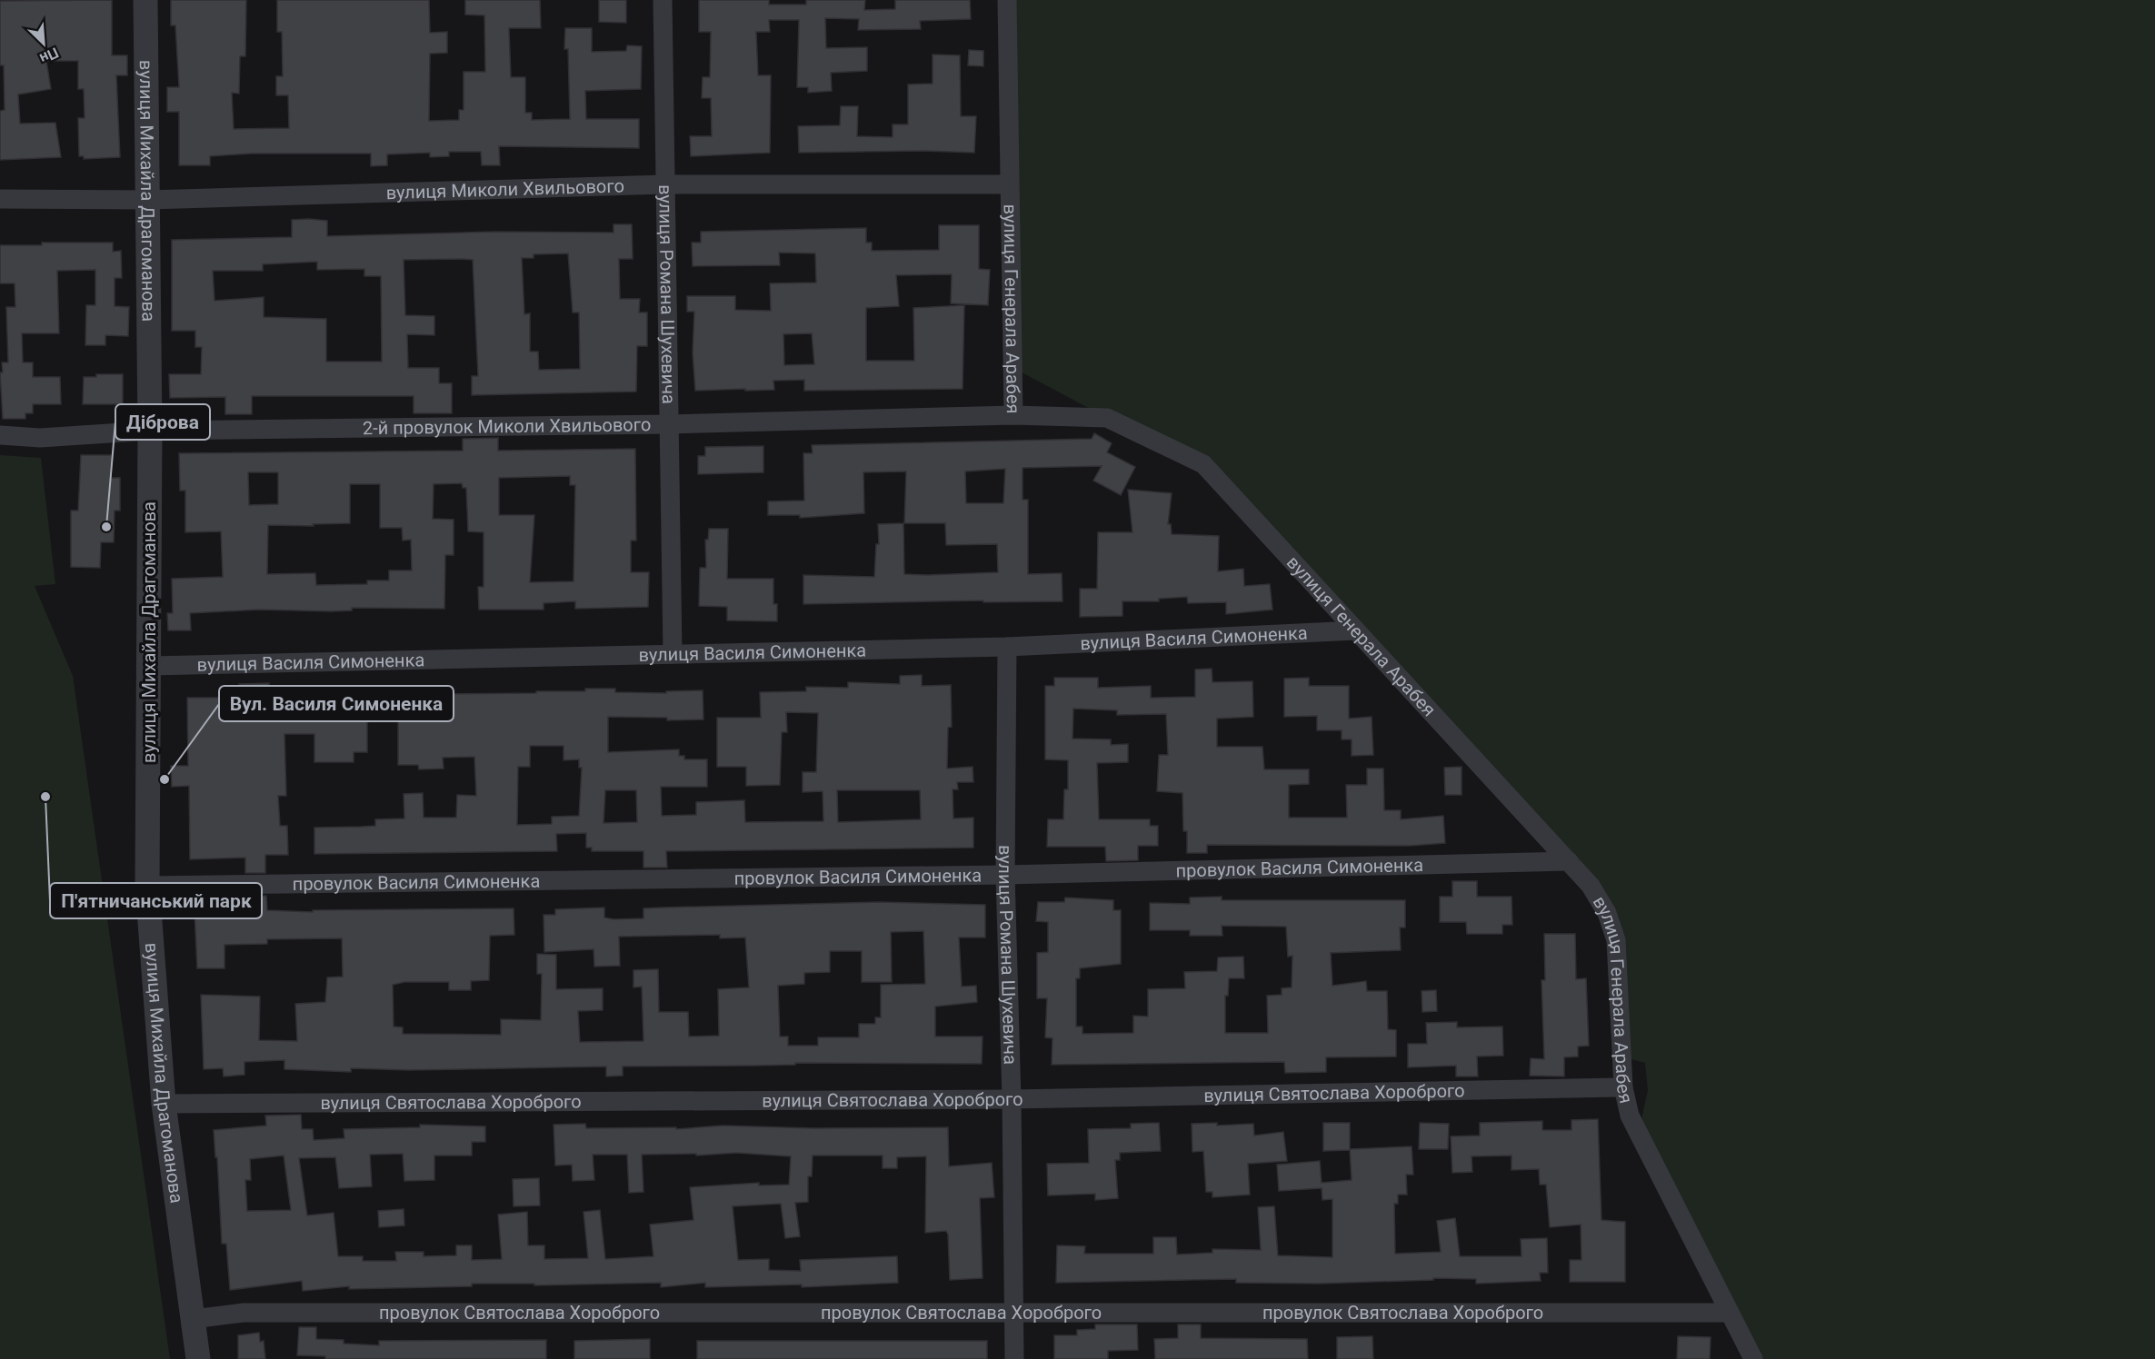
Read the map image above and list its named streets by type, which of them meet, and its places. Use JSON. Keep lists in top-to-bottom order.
{
  "streets": {
    "street": [
      "вулиця Миколи Хвильового",
      "вулиця Михайла Драгоманова",
      "вулиця Романа Шухевича",
      "вулиця Генерала Арабея",
      "2-й провулок Миколи Хвильового",
      "вулиця Василя Симоненка",
      "провулок Василя Симоненка",
      "вулиця Святослава Хороброго",
      "провулок Святослава Хороброго"
    ]
  },
  "crossings": [
    ["вулиця Миколи Хвильового", "вулиця Михайла Драгоманова"],
    ["вулиця Миколи Хвильового", "вулиця Романа Шухевича"],
    ["вулиця Миколи Хвильового", "вулиця Генерала Арабея"],
    ["вулиця Михайла Драгоманова", "2-й провулок Миколи Хвильового"],
    ["вулиця Михайла Драгоманова", "вулиця Василя Симоненка"],
    ["вулиця Михайла Драгоманова", "провулок Василя Симоненка"],
    ["вулиця Михайла Драгоманова", "вулиця Святослава Хороброго"],
    ["вулиця Михайла Драгоманова", "провулок Святослава Хороброго"],
    ["вулиця Романа Шухевича", "2-й провулок Миколи Хвильового"],
    ["вулиця Романа Шухевича", "вулиця Василя Симоненка"],
    ["вулиця Романа Шухевича", "провулок Василя Симоненка"],
    ["вулиця Романа Шухевича", "вулиця Святослава Хороброго"],
    ["вулиця Романа Шухевича", "провулок Святослава Хороброго"],
    ["вулиця Генерала Арабея", "2-й провулок Миколи Хвильового"],
    ["вулиця Генерала Арабея", "вулиця Василя Симоненка"],
    ["вулиця Генерала Арабея", "провулок Василя Симоненка"],
    ["вулиця Генерала Арабея", "вулиця Святослава Хороброго"],
    ["вулиця Генерала Арабея", "провулок Святослава Хороброго"]
  ],
  "places": ["Діброва", "Вул. Василя Симоненка", "П'ятничанський парк"],
  "north": "bottom right"
}
